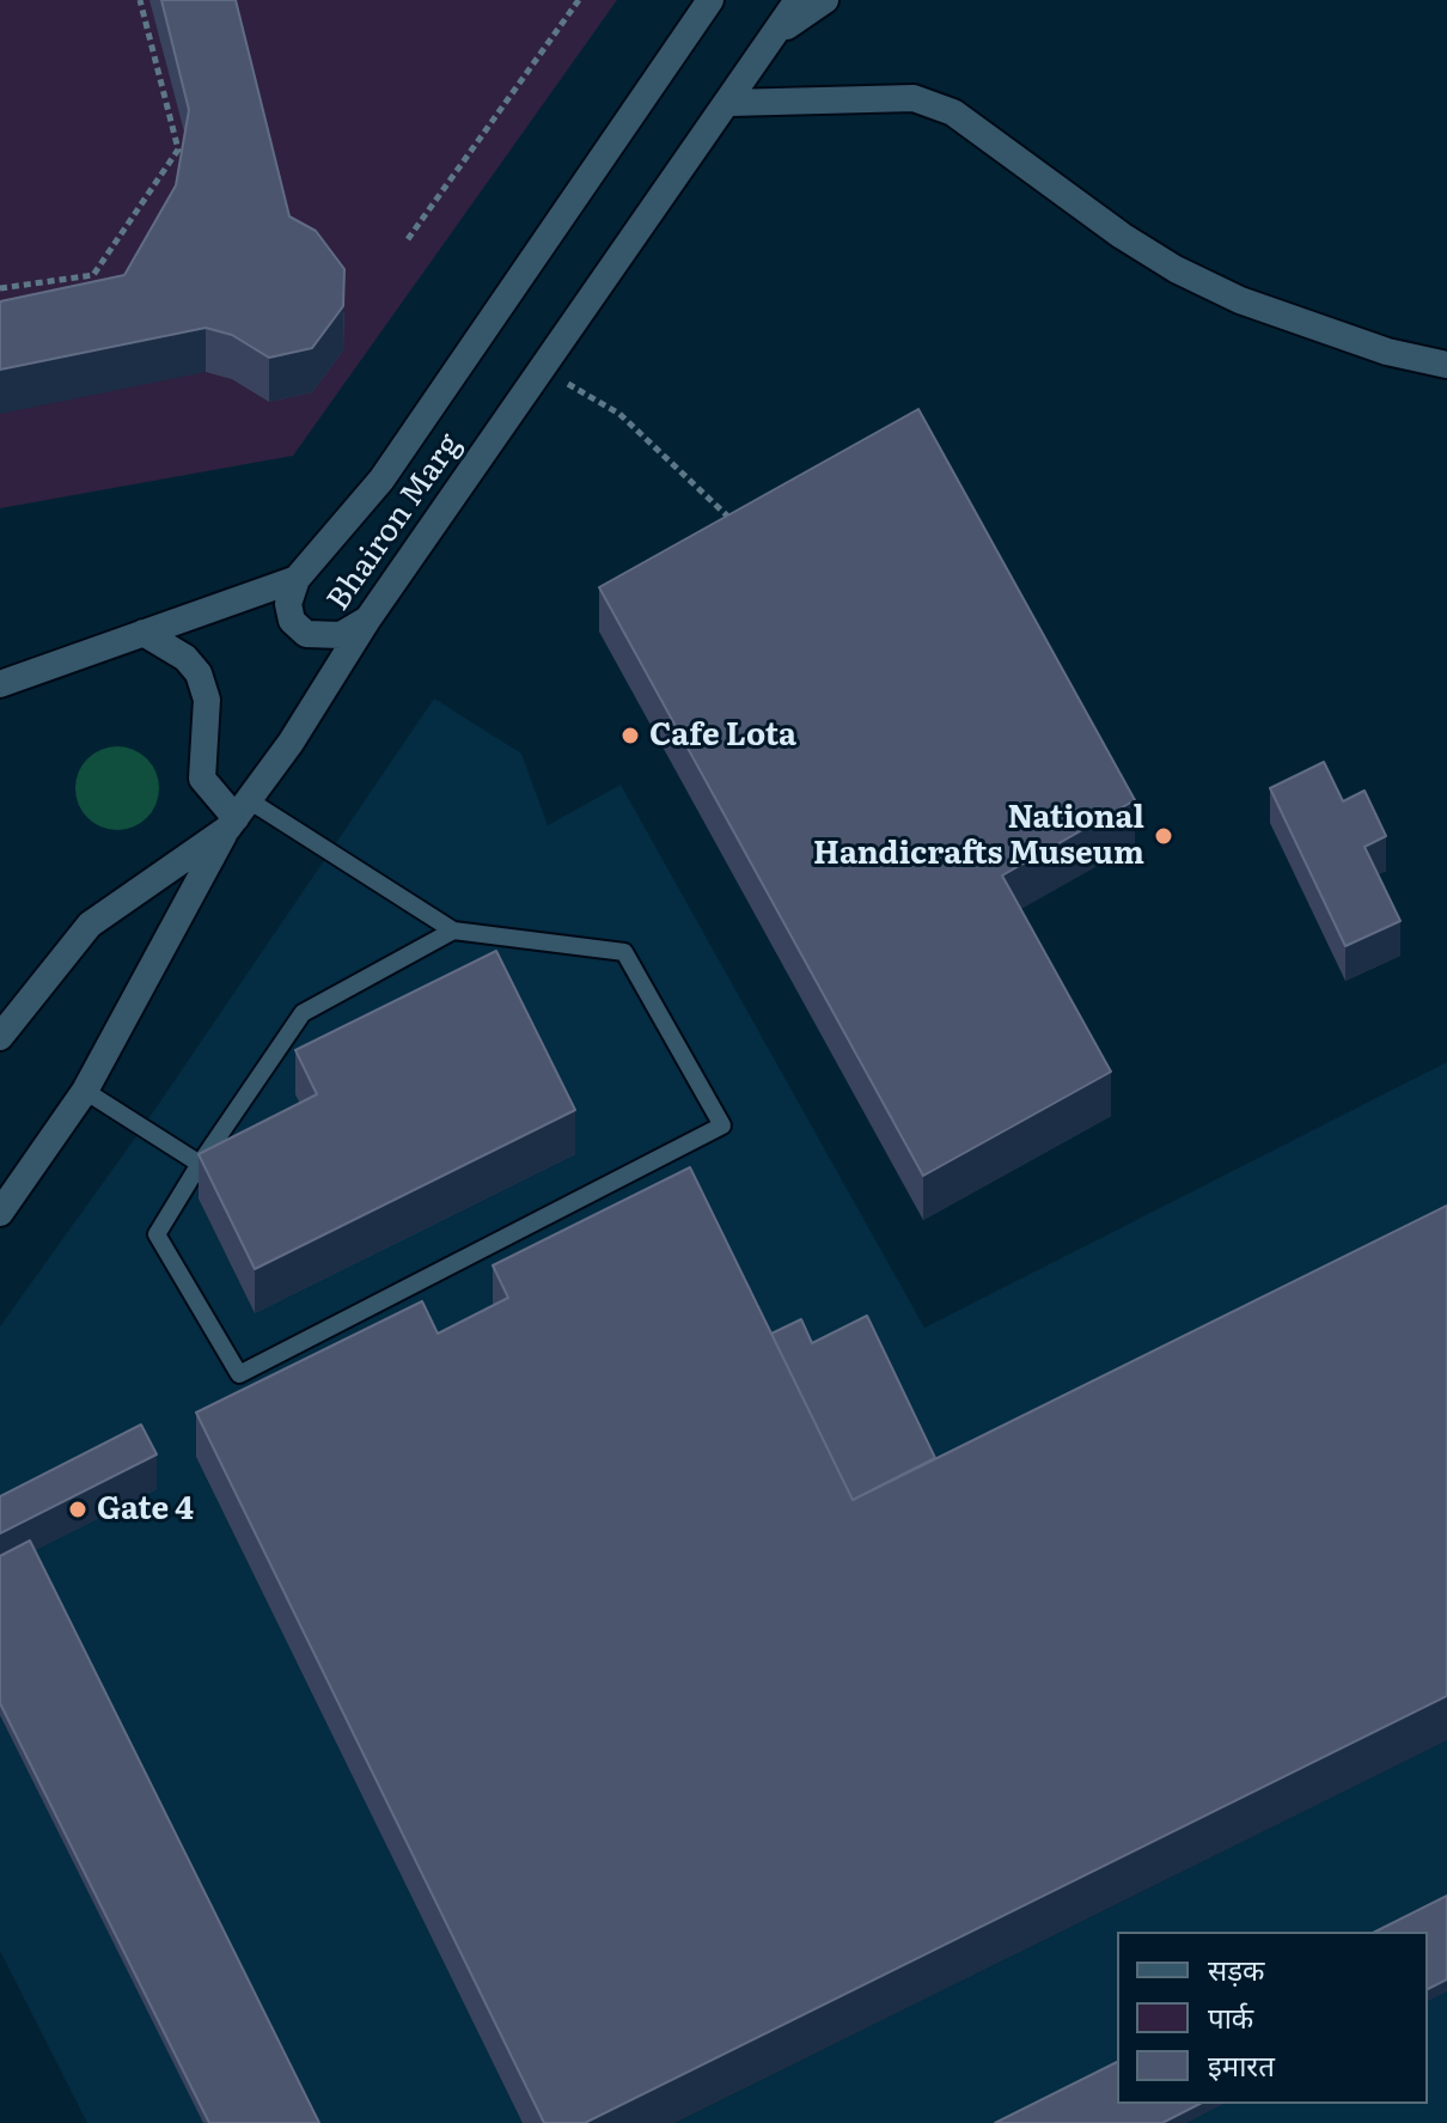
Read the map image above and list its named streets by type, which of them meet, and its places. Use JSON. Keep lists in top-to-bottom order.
{
  "streets": {
    "main road": ["Bhairon Marg"]
  },
  "places": ["Cafe Lota", "National Handicrafts Museum", "Gate 4"],
  "legend": ["सड़क", "पार्क", "इमारत"]
}
